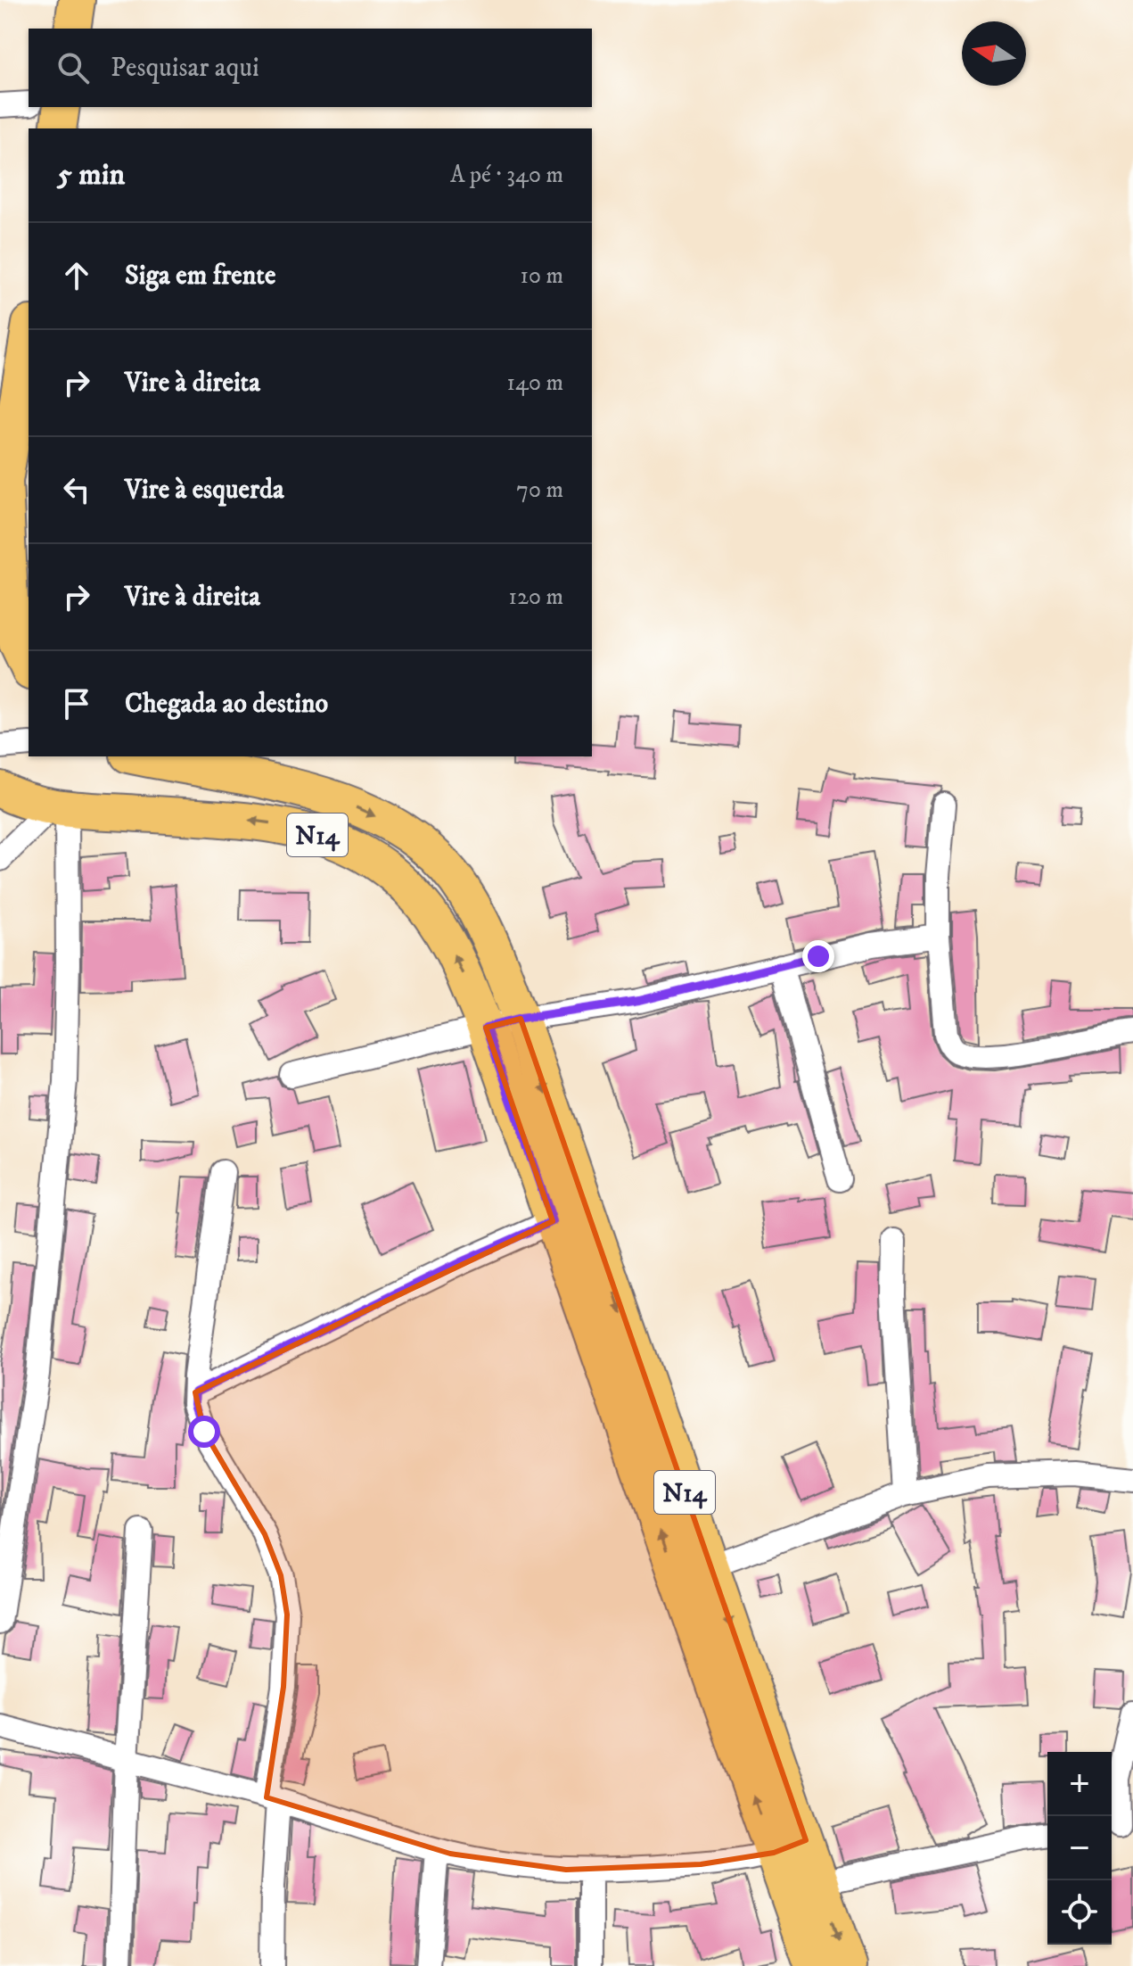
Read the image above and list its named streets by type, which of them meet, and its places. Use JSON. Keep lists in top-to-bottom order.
{
  "streets": {
    "main road": ["N14"]
  },
  "north": "left",
  "page": {
    "search": "Pesquisar aqui",
    "heading": ["5 min", "A pé · 340 m"],
    "list": [
      ["Siga em frente", "10 m"],
      ["Vire à direita", "140 m"],
      ["Vire à esquerda", "70 m"],
      ["Vire à direita", "120 m"],
      "Chegada ao destino"
    ],
    "map_buttons": ["+", "−"]
  }
}
